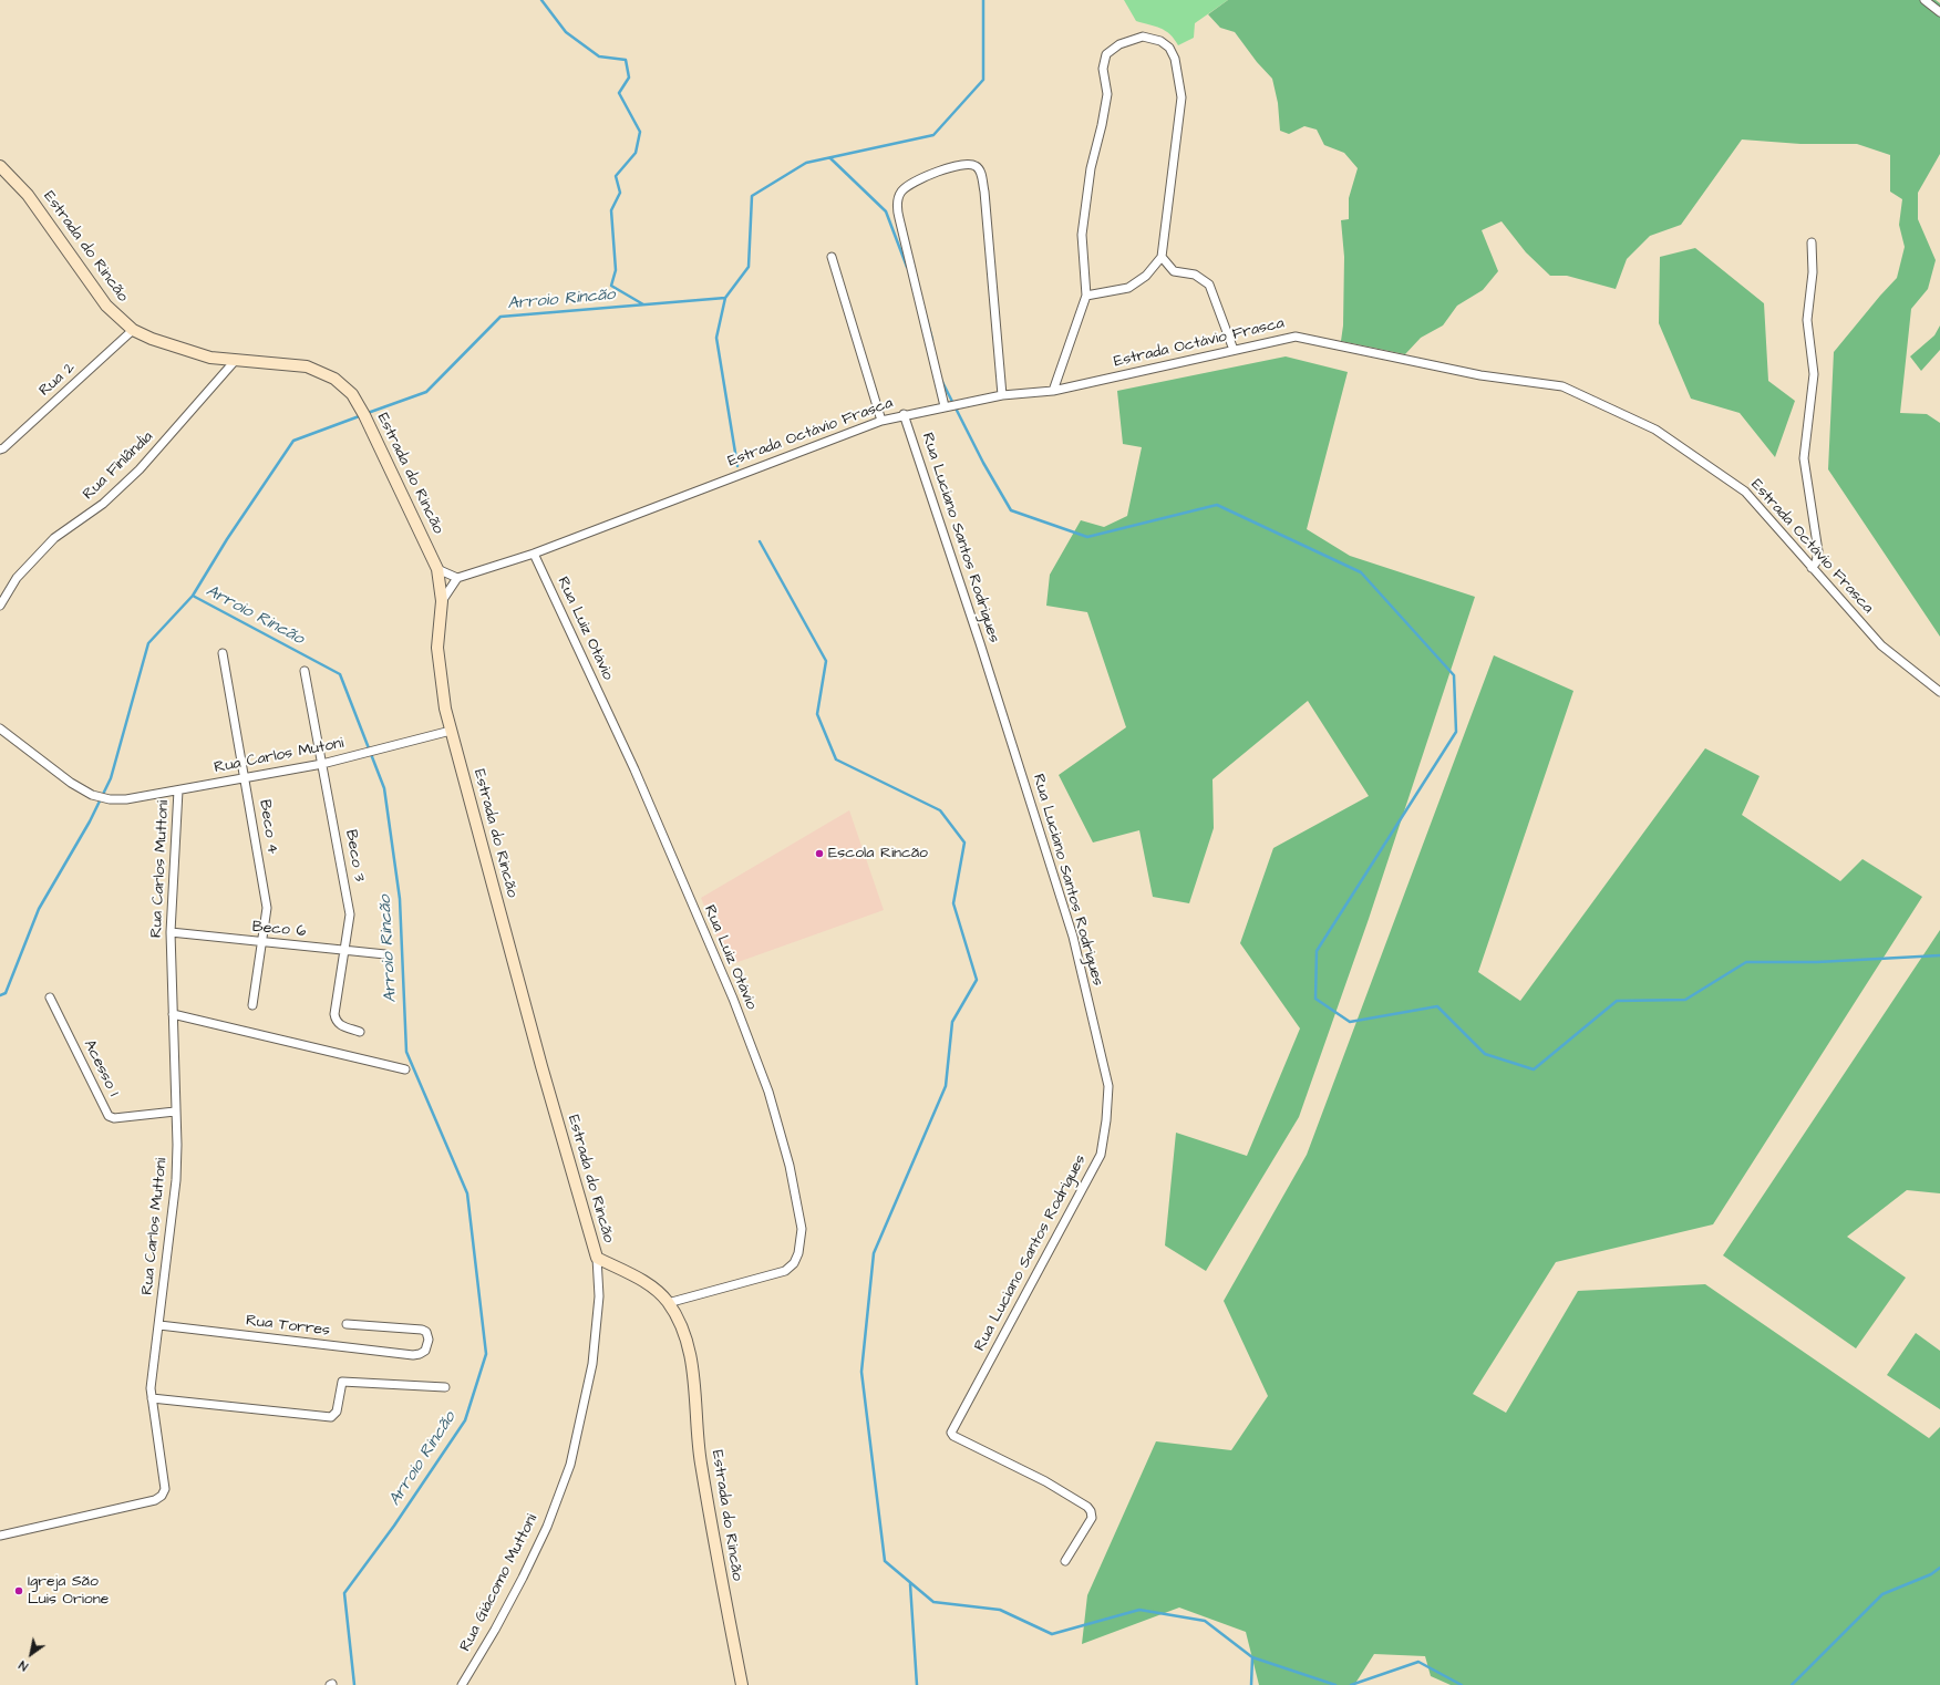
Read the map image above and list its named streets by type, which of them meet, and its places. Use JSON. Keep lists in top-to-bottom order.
{
  "streets": {
    "street": [
      "Estrada do Rincão",
      "Estrada Octávio Frasca",
      "Rua 2",
      "Rua Finlândia",
      "Rua Luciano Santos Rodrigues",
      "Rua Luiz Otávio",
      "Rua Carlos Mutoni",
      "Beco 4",
      "Beco 3",
      "Rua Carlos Muttoni",
      "Beco 6",
      "Acesso 1",
      "Rua Torres",
      "Rua Giácomo Muttoni"
    ]
  },
  "crossings": [
    ["Estrada do Rincão", "Rua 2"],
    ["Estrada do Rincão", "Rua Finlândia"],
    ["Estrada do Rincão", "Rua Luiz Otávio"],
    ["Estrada do Rincão", "Rua Carlos Mutoni"],
    ["Estrada do Rincão", "Rua Giácomo Muttoni"],
    ["Estrada Octávio Frasca", "Rua Luciano Santos Rodrigues"],
    ["Estrada Octávio Frasca", "Rua Luiz Otávio"],
    ["Rua Carlos Mutoni", "Beco 4"],
    ["Rua Carlos Mutoni", "Beco 3"],
    ["Rua Carlos Mutoni", "Rua Carlos Muttoni"],
    ["Beco 4", "Beco 6"],
    ["Beco 3", "Beco 6"],
    ["Rua Carlos Muttoni", "Beco 6"],
    ["Rua Carlos Muttoni", "Acesso 1"],
    ["Rua Carlos Muttoni", "Rua Torres"]
  ],
  "water": ["Arroio Rincão"],
  "places": ["Escola Rincão", "Igreja São Luis Orione"],
  "north": "bottom left"
}
